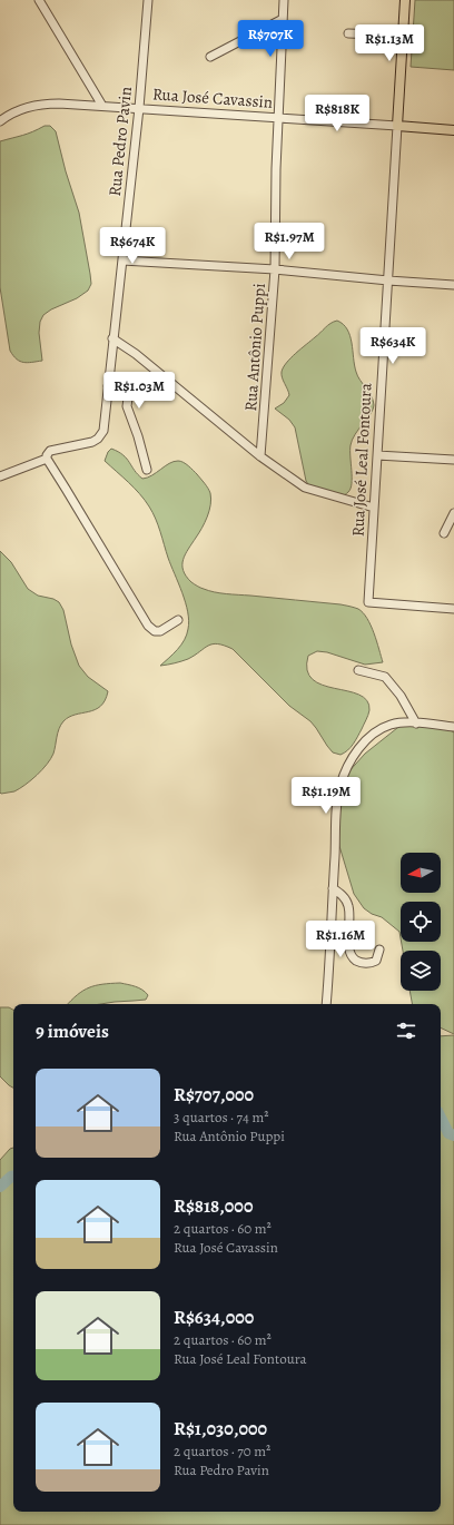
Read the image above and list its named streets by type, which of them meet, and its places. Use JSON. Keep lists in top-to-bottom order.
{
  "streets": {
    "main road": ["Rua José Cavassin", "Rua José Leal Fontoura"],
    "street": ["Rua Pedro Pavin", "Rua Antônio Puppi"]
  },
  "crossings": [
    ["Rua José Cavassin", "Rua Pedro Pavin"],
    ["Rua José Cavassin", "Rua Antônio Puppi"],
    ["Rua José Cavassin", "Rua José Leal Fontoura"]
  ],
  "north": "left",
  "page": {
    "price": [
      "R$707K",
      "R$1.13M",
      "R$818K",
      "R$1.97M",
      "R$674K",
      "R$634K",
      "R$1.03M",
      "R$1.19M",
      "R$1.16M"
    ],
    "heading": "9 imóveis",
    "list": [
      {
        "name": "R$707,000",
        "note": "3 quartos · 74 m² · Rua Antônio Puppi"
      },
      {
        "name": "R$818,000",
        "note": "2 quartos · 60 m² · Rua José Cavassin"
      },
      {
        "name": "R$634,000",
        "note": "2 quartos · 60 m² · Rua José Leal Fontoura"
      },
      {
        "name": "R$1,030,000",
        "note": "2 quartos · 70 m² · Rua Pedro Pavin"
      }
    ]
  }
}
